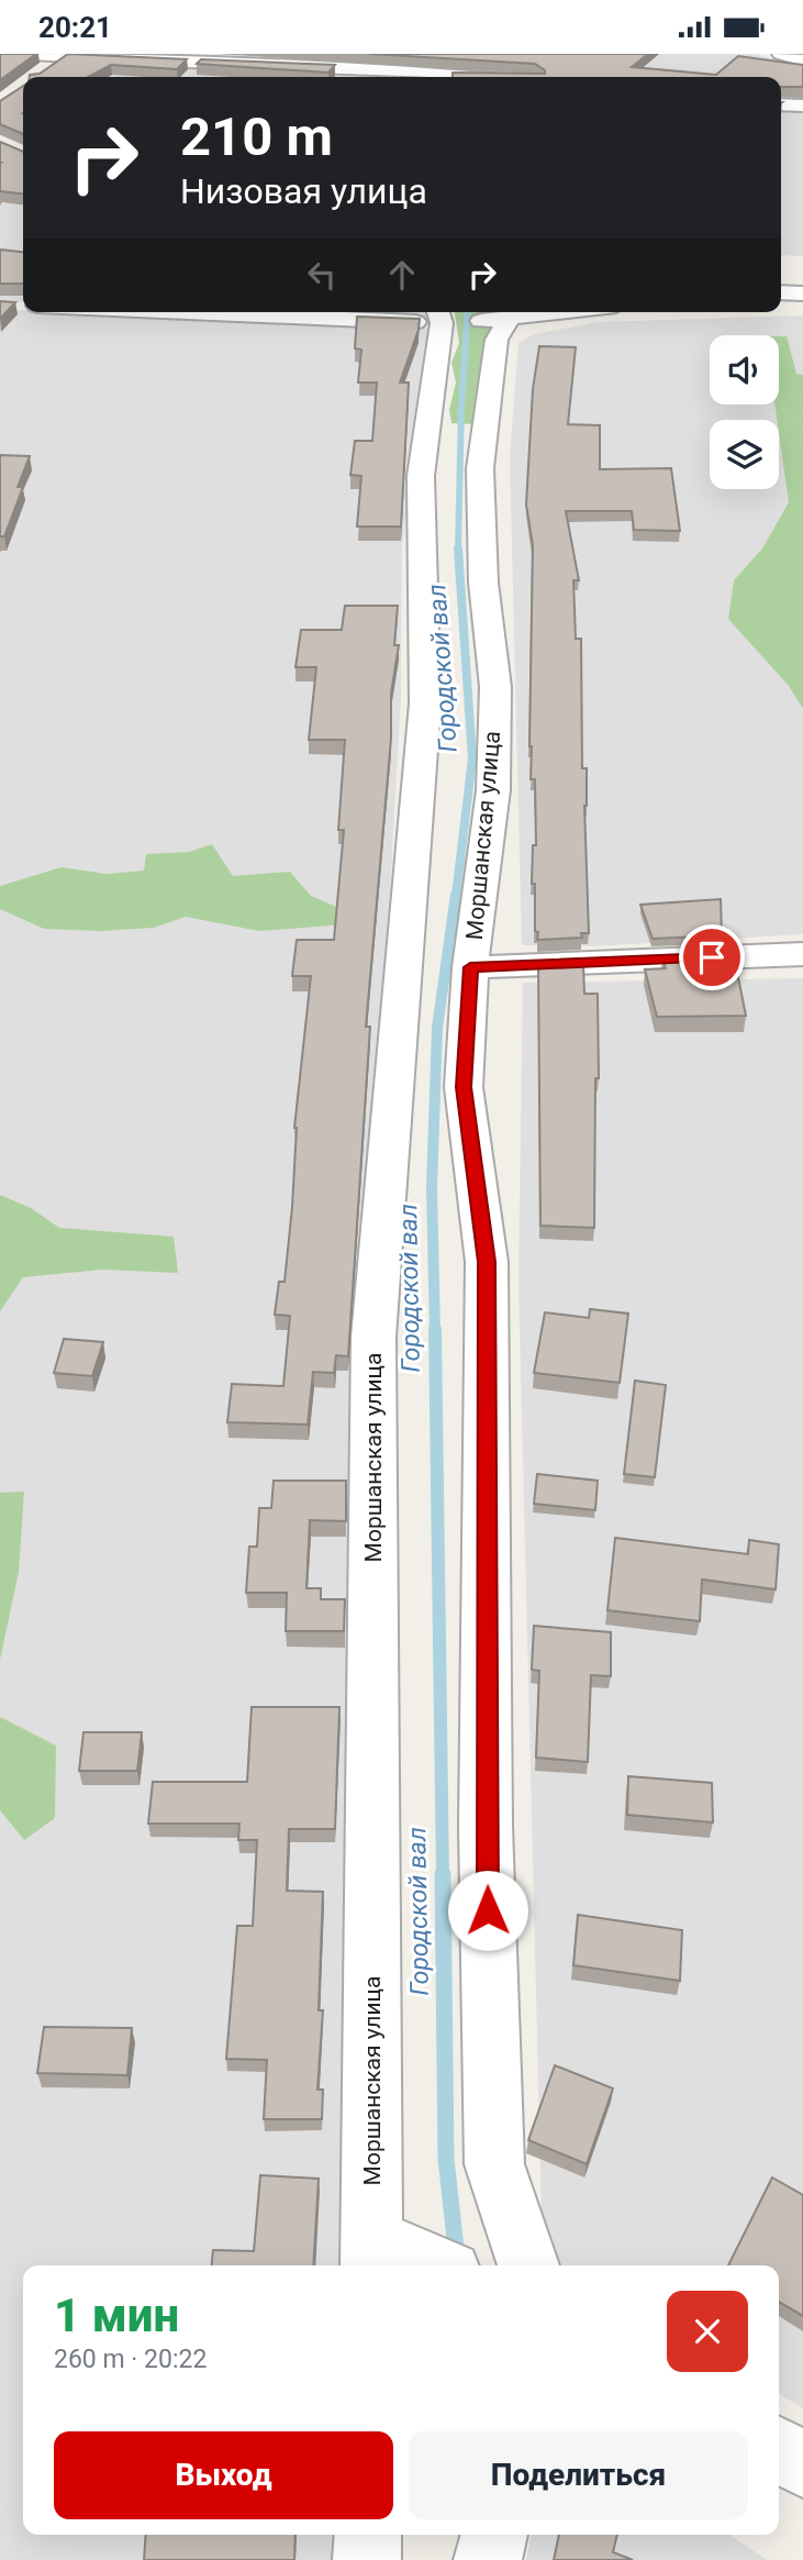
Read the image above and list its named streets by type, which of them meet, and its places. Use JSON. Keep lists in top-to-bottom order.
{
  "streets": {
    "street": ["Моршанская улица"]
  },
  "water": ["Городской вал"],
  "page": {
    "status": "20:21",
    "turn": ["210 m", "Низовая улица"],
    "heading": ["1 мин", "260 m · 20:22"],
    "buttons": ["Выход", "Поделиться"]
  }
}
